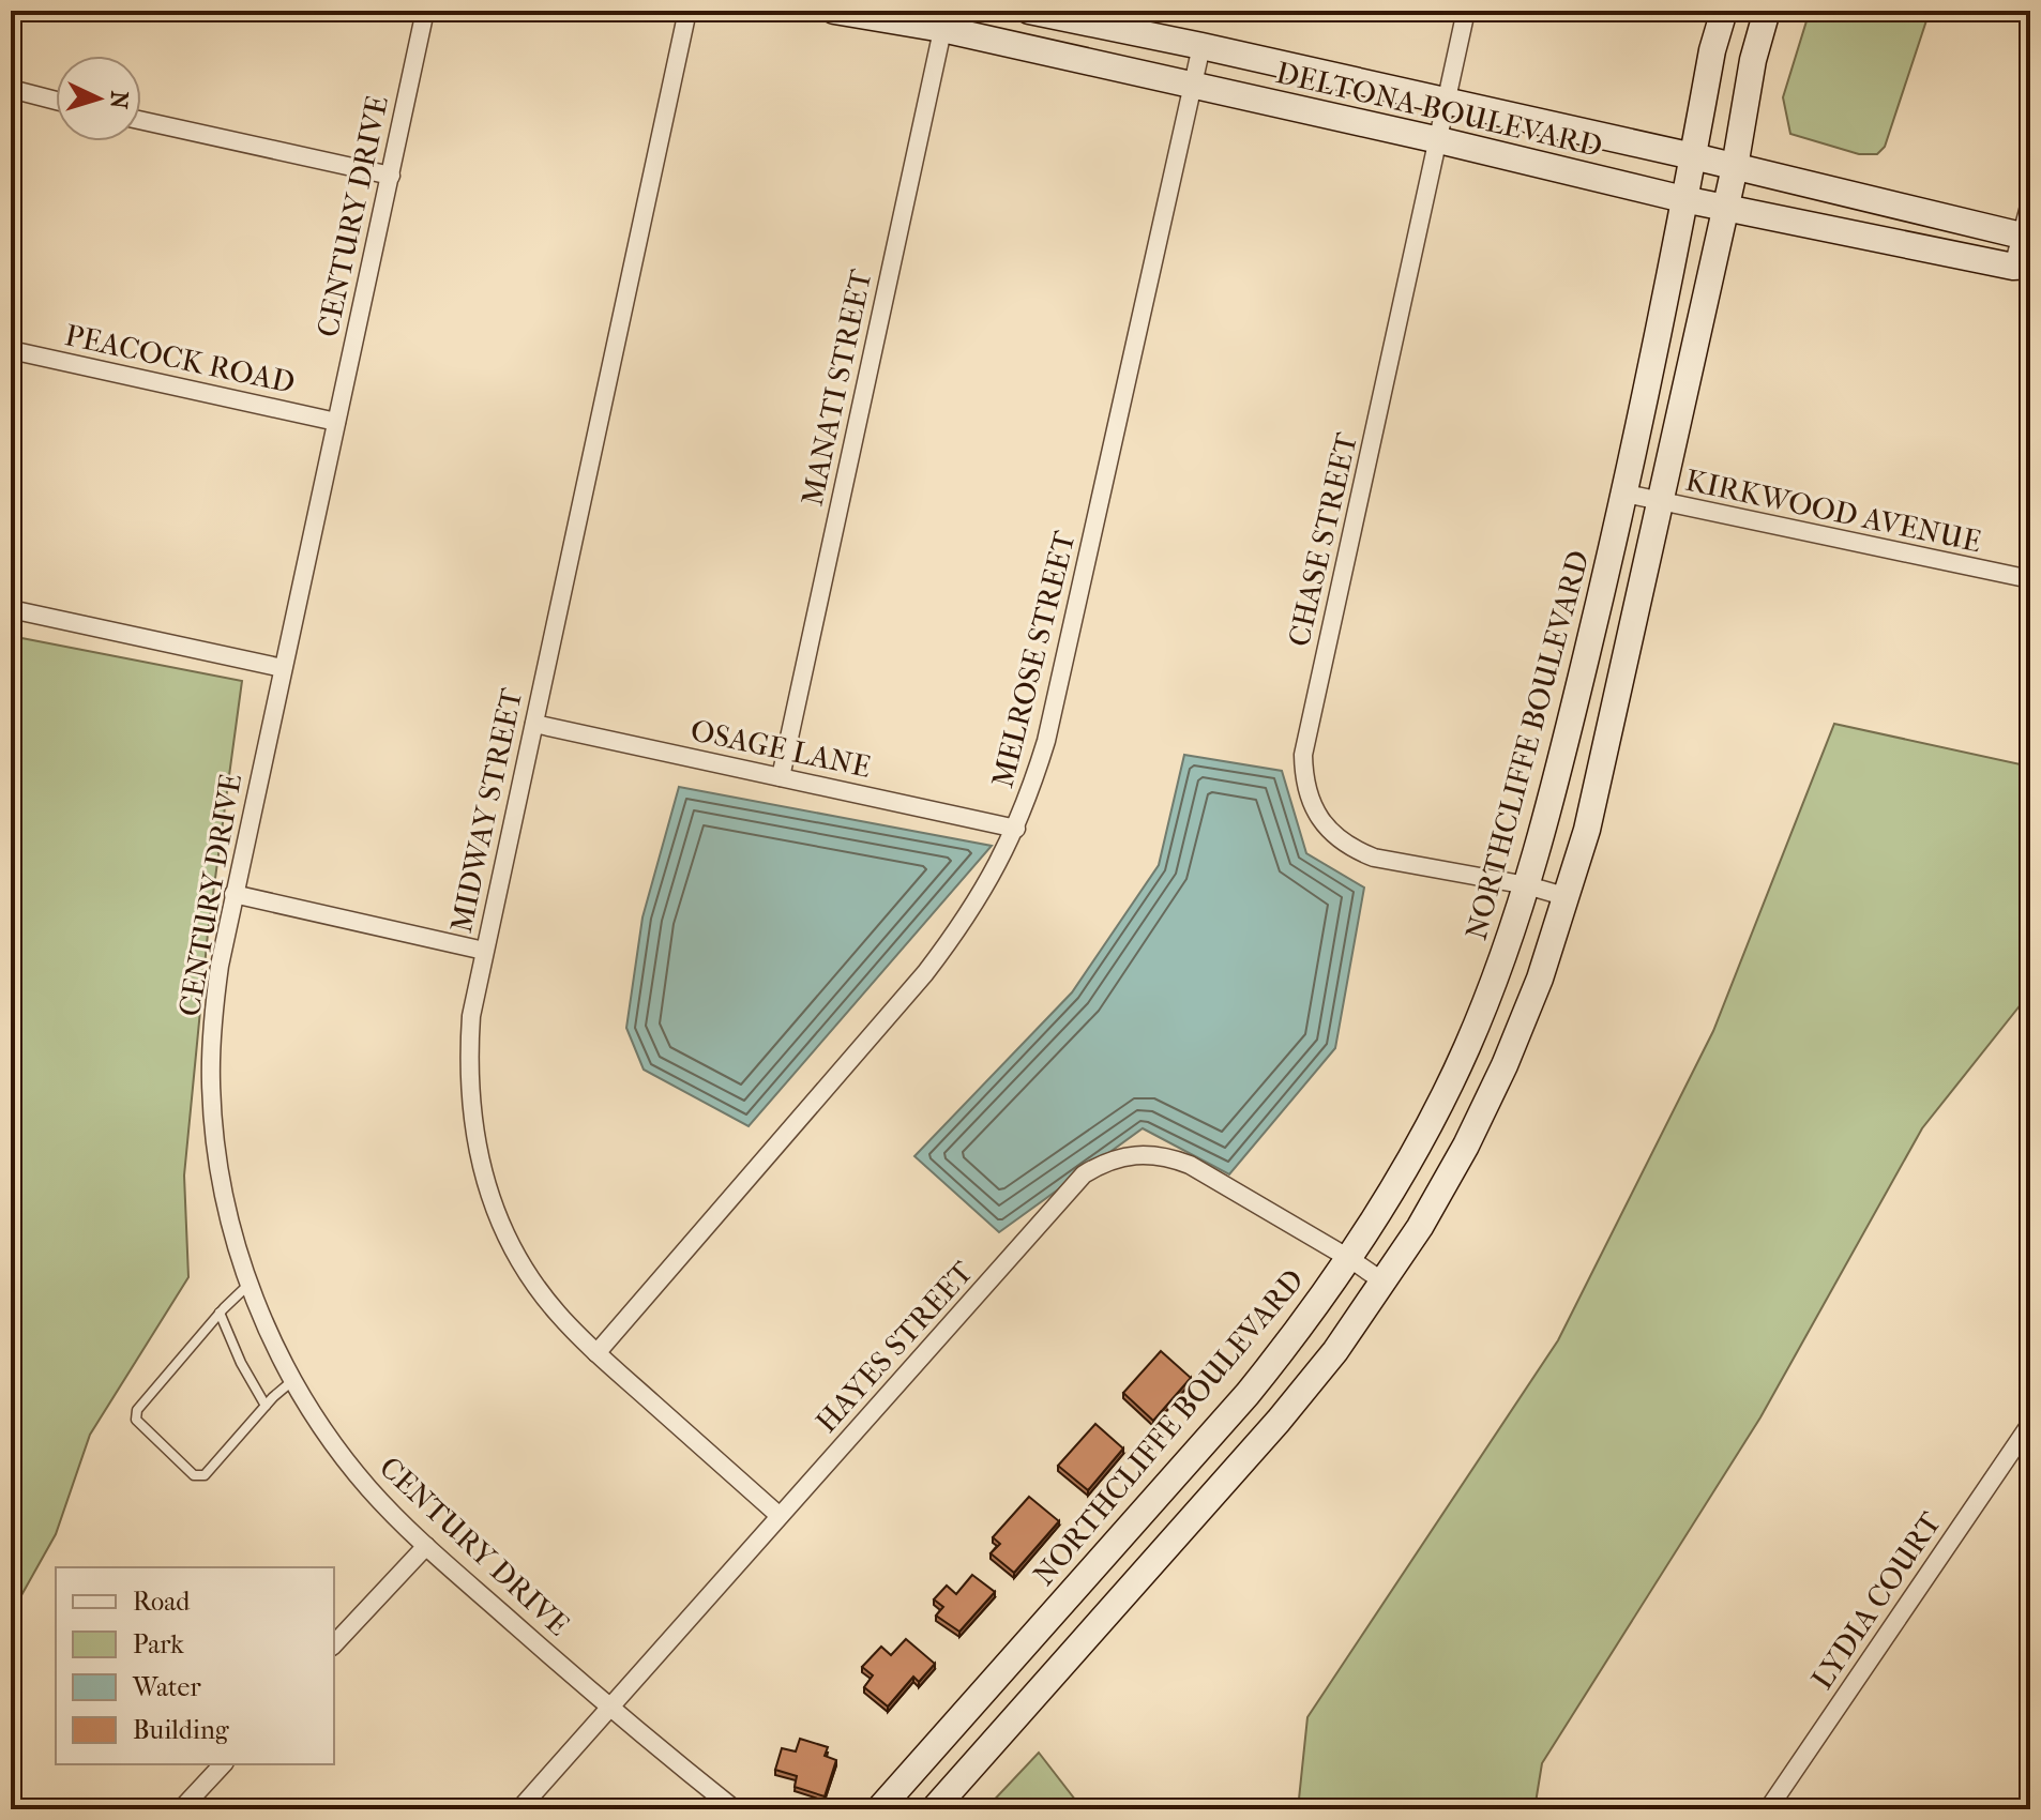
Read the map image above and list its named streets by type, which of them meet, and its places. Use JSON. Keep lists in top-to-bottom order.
{
  "streets": {
    "main road": ["DELTONA BOULEVARD", "NORTHCLIFFE BOULEVARD"],
    "street": [
      "CENTURY DRIVE",
      "PEACOCK ROAD",
      "MANATI STREET",
      "KIRKWOOD AVENUE",
      "CHASE STREET",
      "MELROSE STREET",
      "OSAGE LANE",
      "MIDWAY STREET",
      "HAYES STREET",
      "LYDIA COURT"
    ]
  },
  "crossings": [
    ["DELTONA BOULEVARD", "MANATI STREET"],
    ["DELTONA BOULEVARD", "CHASE STREET"],
    ["DELTONA BOULEVARD", "MELROSE STREET"],
    ["DELTONA BOULEVARD", "NORTHCLIFFE BOULEVARD"],
    ["CENTURY DRIVE", "PEACOCK ROAD"],
    ["CENTURY DRIVE", "HAYES STREET"],
    ["MANATI STREET", "OSAGE LANE"],
    ["KIRKWOOD AVENUE", "NORTHCLIFFE BOULEVARD"],
    ["CHASE STREET", "NORTHCLIFFE BOULEVARD"],
    ["MELROSE STREET", "OSAGE LANE"],
    ["MELROSE STREET", "MIDWAY STREET"],
    ["NORTHCLIFFE BOULEVARD", "HAYES STREET"],
    ["OSAGE LANE", "MIDWAY STREET"],
    ["MIDWAY STREET", "HAYES STREET"]
  ],
  "legend": [
    "Road",
    "Park",
    "Water",
    "Building"
  ],
  "north": "right"
}
